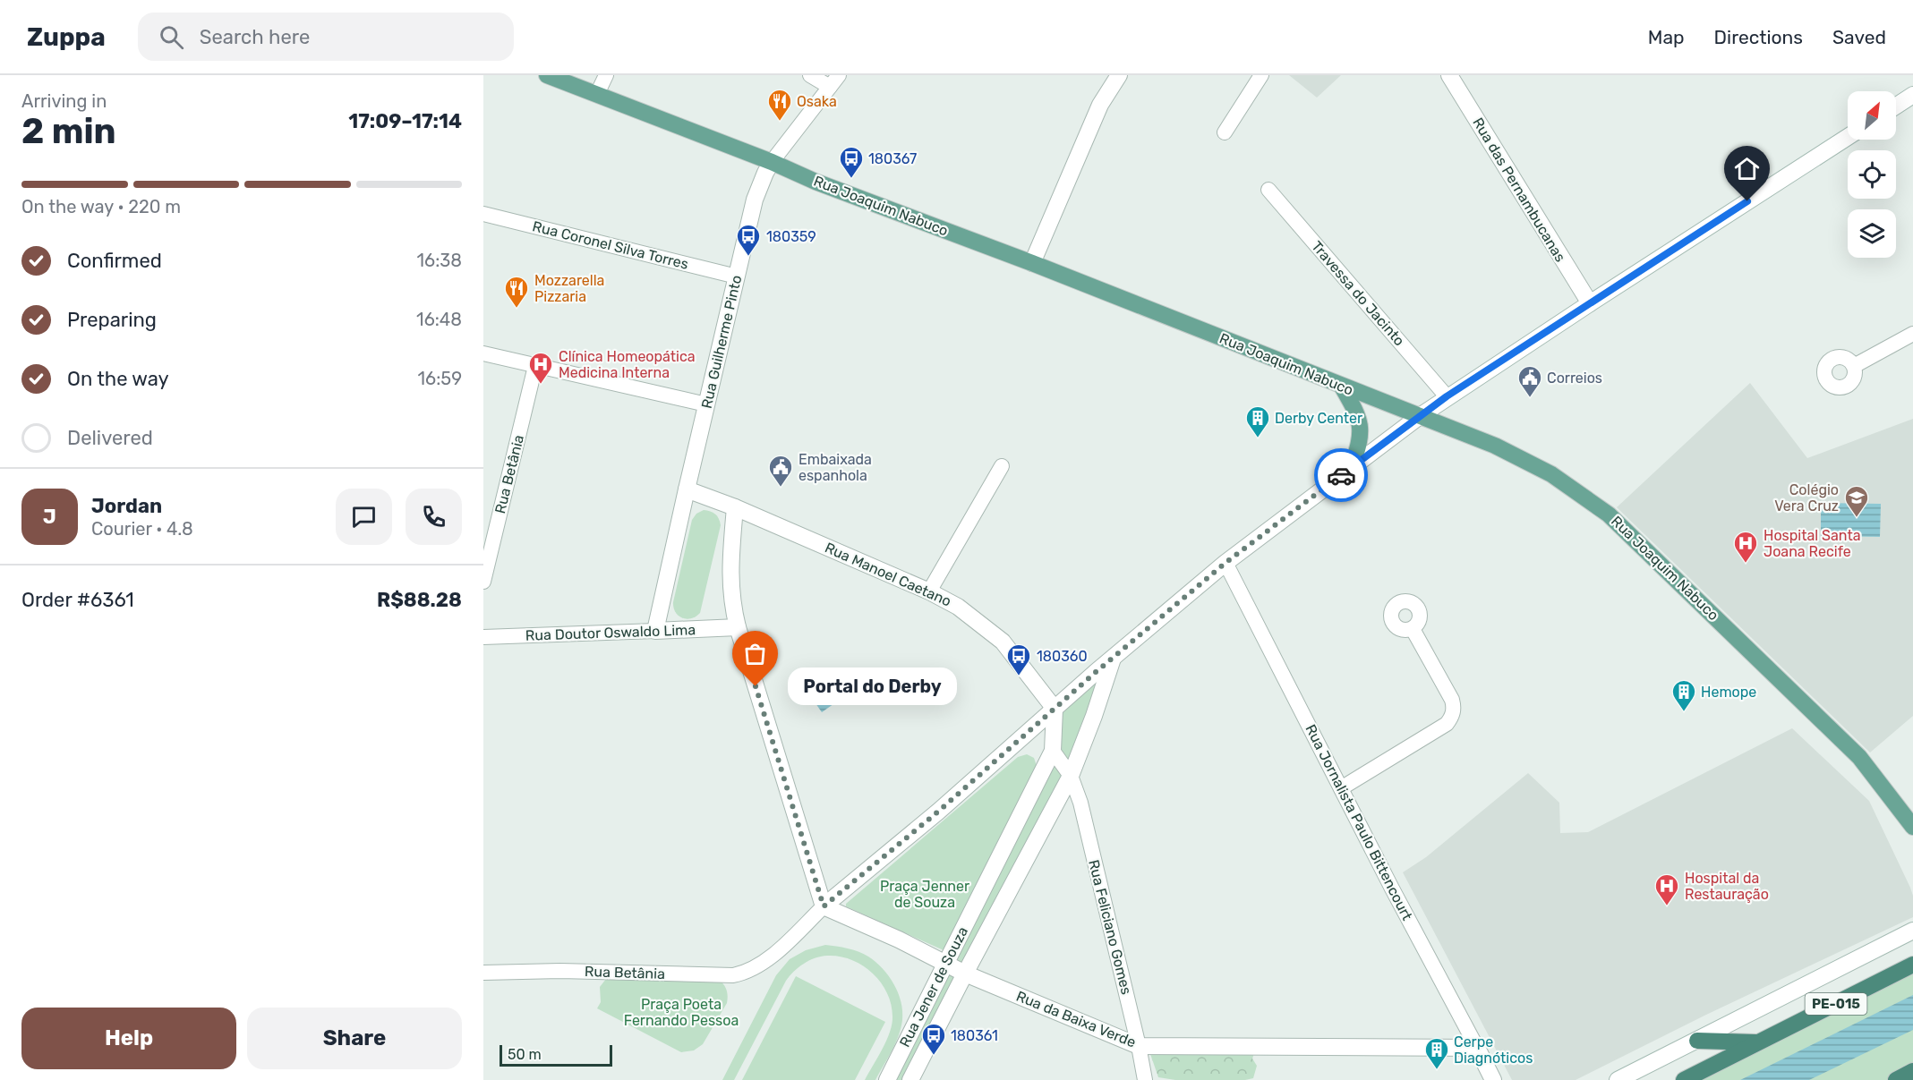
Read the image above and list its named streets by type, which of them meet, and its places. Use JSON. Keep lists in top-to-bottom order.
{
  "streets": {
    "highway": ["PE-015"],
    "main road": ["Rua Joaquim Nabuco"],
    "street": [
      "Rua das Pernambucanas",
      "Rua Coronel Silva Torres",
      "Travessa do Jacinto",
      "Rua Guilherme Pinto",
      "Rua Betânia",
      "Rua Manoel Caetano",
      "Rua Doutor Oswaldo Lima",
      "Rua Jornalista Paulo Bittencourt",
      "Rua Feliciano Gomes",
      "Rua Jener de Souza",
      "Rua da Baixa Verde"
    ]
  },
  "crossings": [
    ["Rua Joaquim Nabuco", "Rua Guilherme Pinto"],
    ["Rua Coronel Silva Torres", "Rua Guilherme Pinto"],
    ["Rua Guilherme Pinto", "Rua Manoel Caetano"],
    ["Rua Guilherme Pinto", "Rua Doutor Oswaldo Lima"],
    ["Rua Betânia", "Rua da Baixa Verde"],
    ["Rua Manoel Caetano", "Rua Jener de Souza"],
    ["Rua Jornalista Paulo Bittencourt", "Rua da Baixa Verde"],
    ["Rua Feliciano Gomes", "Rua Jener de Souza"],
    ["Rua Feliciano Gomes", "Rua da Baixa Verde"],
    ["Rua Jener de Souza", "Rua da Baixa Verde"]
  ],
  "parks": ["Praça Jenner de Souza", "Praça Poeta Fernando Pessoa"],
  "places": {
    "restaurant": ["Osaka", "Mozzarella Pizzaria"],
    "bus stop": [
      "180367",
      "180359",
      "180360",
      "180361"
    ],
    "hospital": ["Clínica Homeopática Medicina Interna", "Hospital Santa Joana Recife", "Hospital da Restauração"],
    "public building": ["Correios", "Embaixada espanhola"],
    "building": ["Derby Center", "Hemope", "Cerpe Diagnóticos"],
    "school or university": ["Colégio Vera Cruz"],
    "other": ["Portal do Derby"]
  },
  "scale_bar": "50 m",
  "north": "top right",
  "page": {
    "header": "Zuppa",
    "search": "Search here",
    "nav": ["Map", "Directions", "Saved"],
    "heading": ["2 min", "Arriving in", "17:09–17:14"],
    "panel": [
      "Jordan",
      "Courier · 4.8",
      "Order #6361",
      "R$88.28"
    ],
    "bar": "On the way · 220 m",
    "list": [
      ["Confirmed", "16:38"],
      ["Preparing", "16:48"],
      ["On the way", "16:59"],
      "Delivered"
    ],
    "round": "J",
    "bubble": "Portal do Derby",
    "buttons": ["Help", "Share"],
    "scale": "50 m"
  }
}
